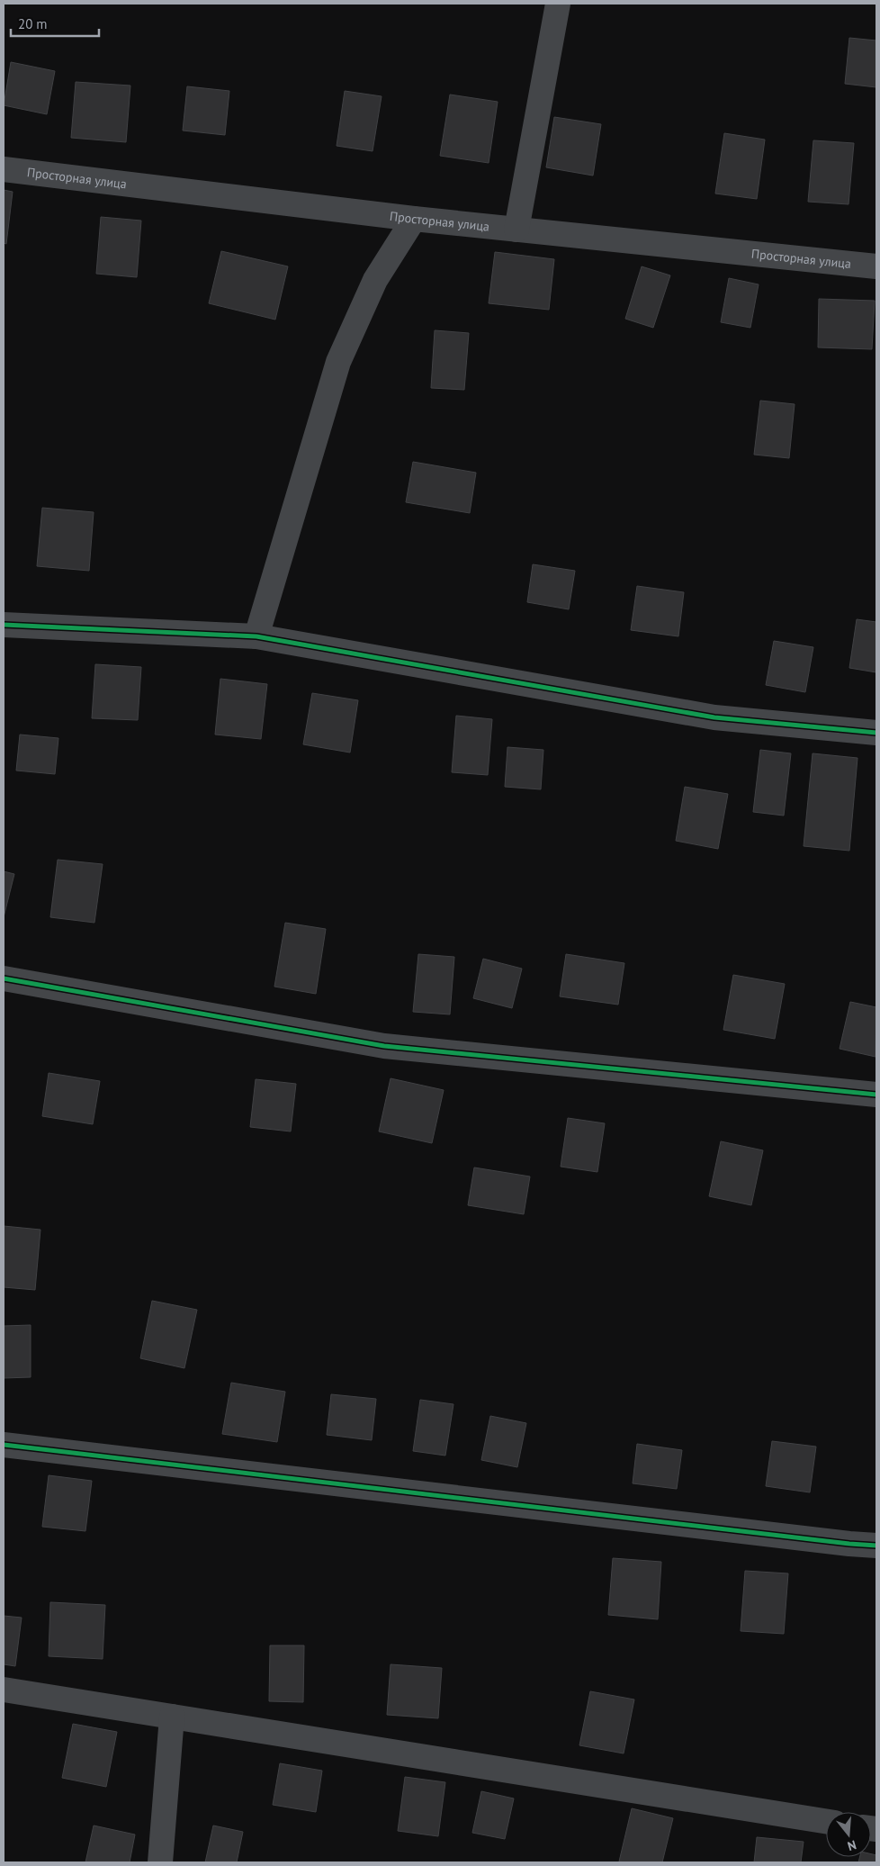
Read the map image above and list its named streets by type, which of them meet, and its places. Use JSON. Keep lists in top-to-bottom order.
{
  "streets": {
    "street": ["Просторная улица"]
  },
  "scale_bar": "20 m",
  "north": "bottom"
}
